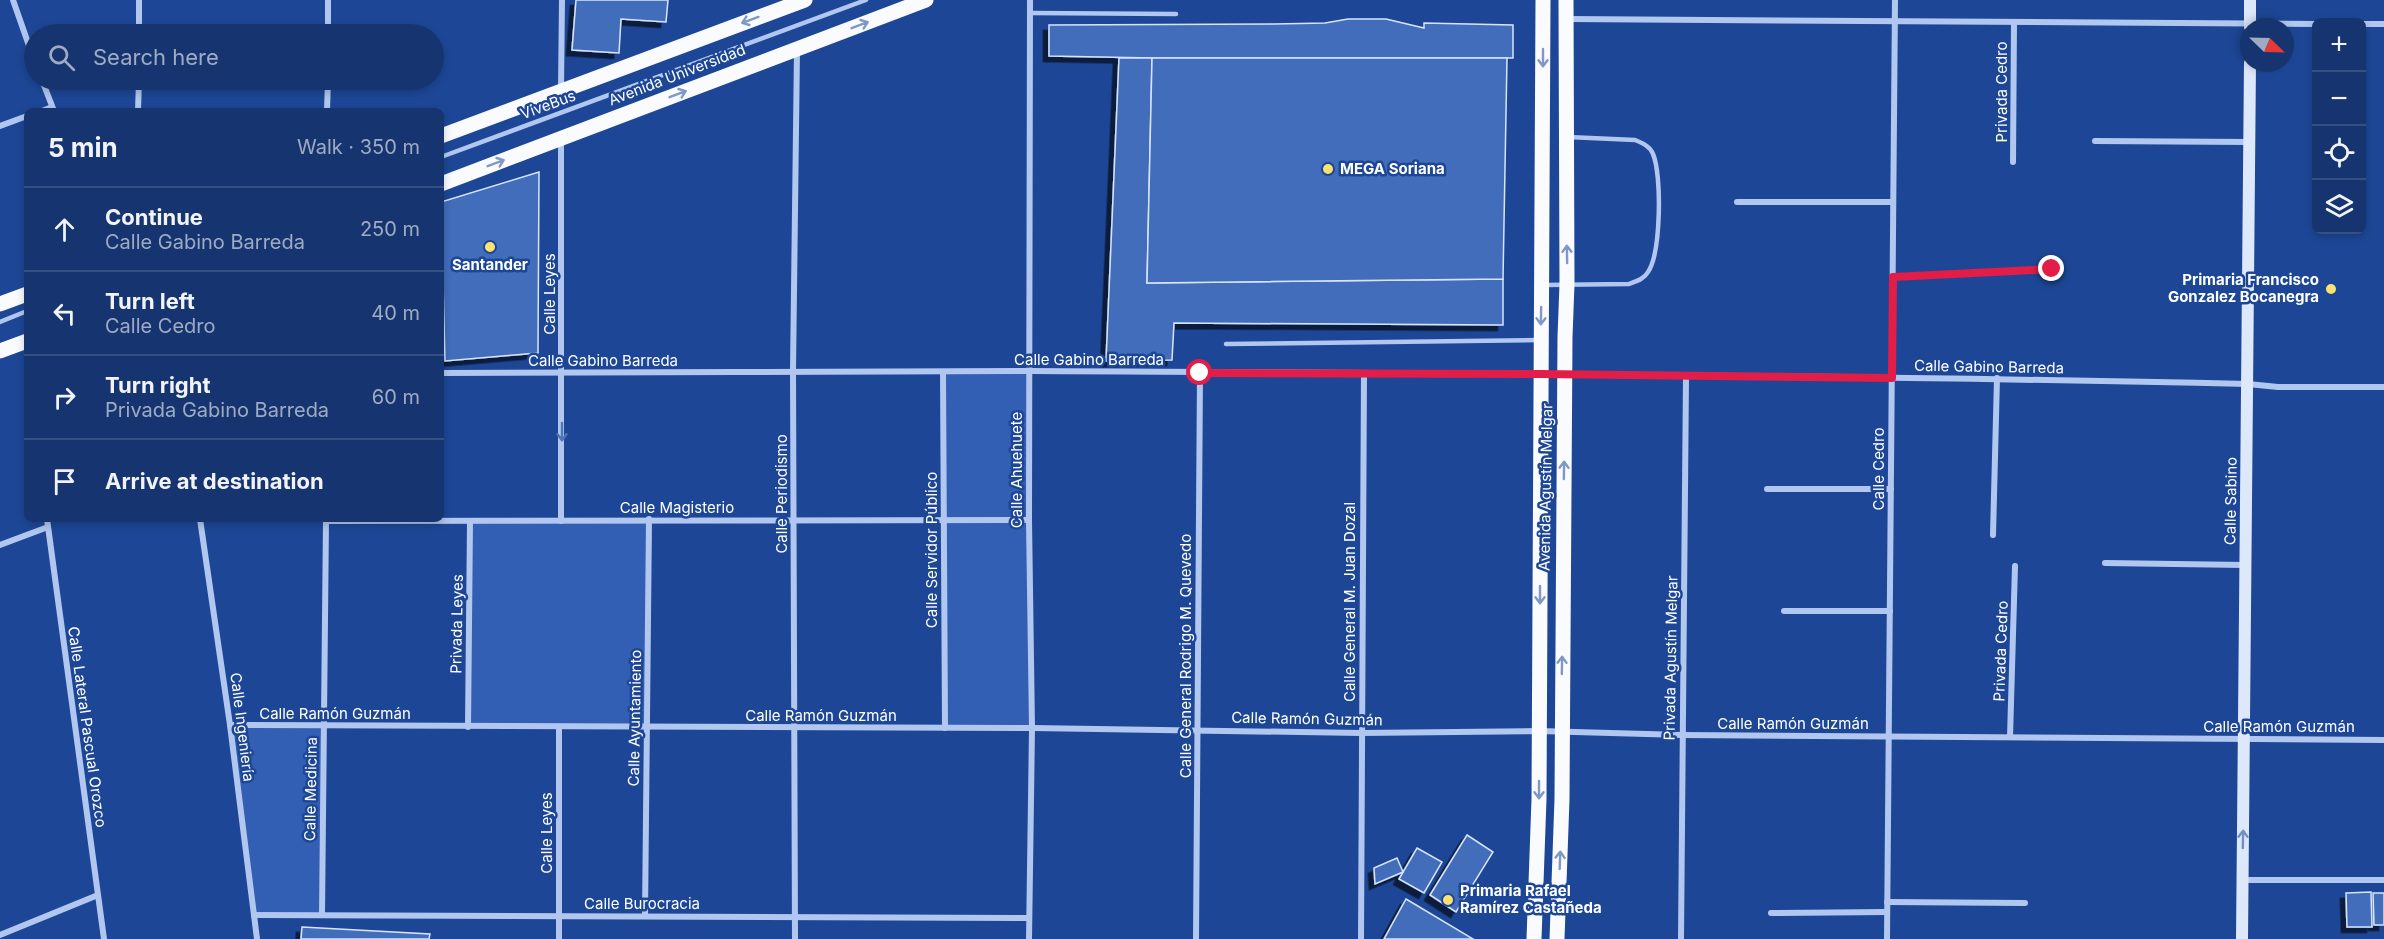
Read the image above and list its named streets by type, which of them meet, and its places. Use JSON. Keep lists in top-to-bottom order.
{
  "streets": {
    "main road": ["Avenida Universidad", "Avenida Agustín Melgar"],
    "street": [
      "Privada Cedro",
      "Calle Leyes",
      "Calle Gabino Barreda",
      "Calle Cedro",
      "Calle Ahuehuete",
      "Calle Periodismo",
      "Calle Sabino",
      "Calle Magisterio",
      "Calle Servidor Público",
      "Calle General M. Juan Dozal",
      "Privada Leyes",
      "Calle General Rodrigo M. Quevedo",
      "Privada Agustín Melgar",
      "Calle Ramón Guzmán",
      "Calle Ayuntamiento",
      "Calle Lateral Pascual Orozco",
      "Calle Ingeniería",
      "Calle Medicina",
      "Calle Burocracia"
    ],
    "lane": ["ViveBus"]
  },
  "crossings": [
    ["Avenida Universidad", "Calle Leyes"],
    ["Avenida Universidad", "Calle Periodismo"],
    ["Privada Cedro", "Calle Ramón Guzmán"],
    ["Calle Leyes", "Calle Gabino Barreda"],
    ["Calle Leyes", "Calle Magisterio"],
    ["Calle Leyes", "Calle Ramón Guzmán"],
    ["Calle Leyes", "Calle Burocracia"],
    ["Calle Gabino Barreda", "Calle Cedro"],
    ["Calle Gabino Barreda", "Calle Ahuehuete"],
    ["Calle Gabino Barreda", "Avenida Agustín Melgar"],
    ["Calle Gabino Barreda", "Calle Periodismo"],
    ["Calle Gabino Barreda", "Calle Sabino"],
    ["Calle Gabino Barreda", "Calle Servidor Público"],
    ["Calle Gabino Barreda", "Calle General M. Juan Dozal"],
    ["Calle Gabino Barreda", "Calle General Rodrigo M. Quevedo"],
    ["Calle Gabino Barreda", "Privada Agustín Melgar"],
    ["Calle Cedro", "Calle Ramón Guzmán"],
    ["Calle Ahuehuete", "Calle Magisterio"],
    ["Calle Ahuehuete", "Calle Ramón Guzmán"],
    ["Calle Ahuehuete", "Calle Burocracia"],
    ["Avenida Agustín Melgar", "Calle Ramón Guzmán"],
    ["Calle Periodismo", "Calle Magisterio"],
    ["Calle Periodismo", "Calle Ramón Guzmán"],
    ["Calle Periodismo", "Calle Burocracia"],
    ["Calle Sabino", "Calle Ramón Guzmán"],
    ["Calle Magisterio", "Calle Servidor Público"],
    ["Calle Magisterio", "Privada Leyes"],
    ["Calle Magisterio", "Calle Ayuntamiento"],
    ["Calle Servidor Público", "Calle Ramón Guzmán"],
    ["Calle General M. Juan Dozal", "Calle Ramón Guzmán"],
    ["Privada Leyes", "Calle Ramón Guzmán"],
    ["Calle General Rodrigo M. Quevedo", "Calle Ramón Guzmán"],
    ["Privada Agustín Melgar", "Calle Ramón Guzmán"],
    ["Calle Ramón Guzmán", "Calle Ayuntamiento"],
    ["Calle Ramón Guzmán", "Calle Ingeniería"],
    ["Calle Ramón Guzmán", "Calle Medicina"],
    ["Calle Ayuntamiento", "Calle Burocracia"],
    ["Calle Ingeniería", "Calle Burocracia"],
    ["Calle Medicina", "Calle Burocracia"]
  ],
  "places": [
    "MEGA Soriana",
    "Santander",
    "Primaria Francisco Gonzalez Bocanegra",
    "Primaria Rafael Ramírez Castañeda"
  ],
  "north": "bottom right",
  "page": {
    "map_buttons": ["+", "−"],
    "search": "Search here",
    "heading": ["5 min", "Walk · 350 m"],
    "list": [
      ["Continue", "Calle Gabino Barreda", "250 m"],
      ["Turn left", "Calle Cedro", "40 m"],
      ["Turn right", "Privada Gabino Barreda", "60 m"],
      "Arrive at destination"
    ]
  }
}
